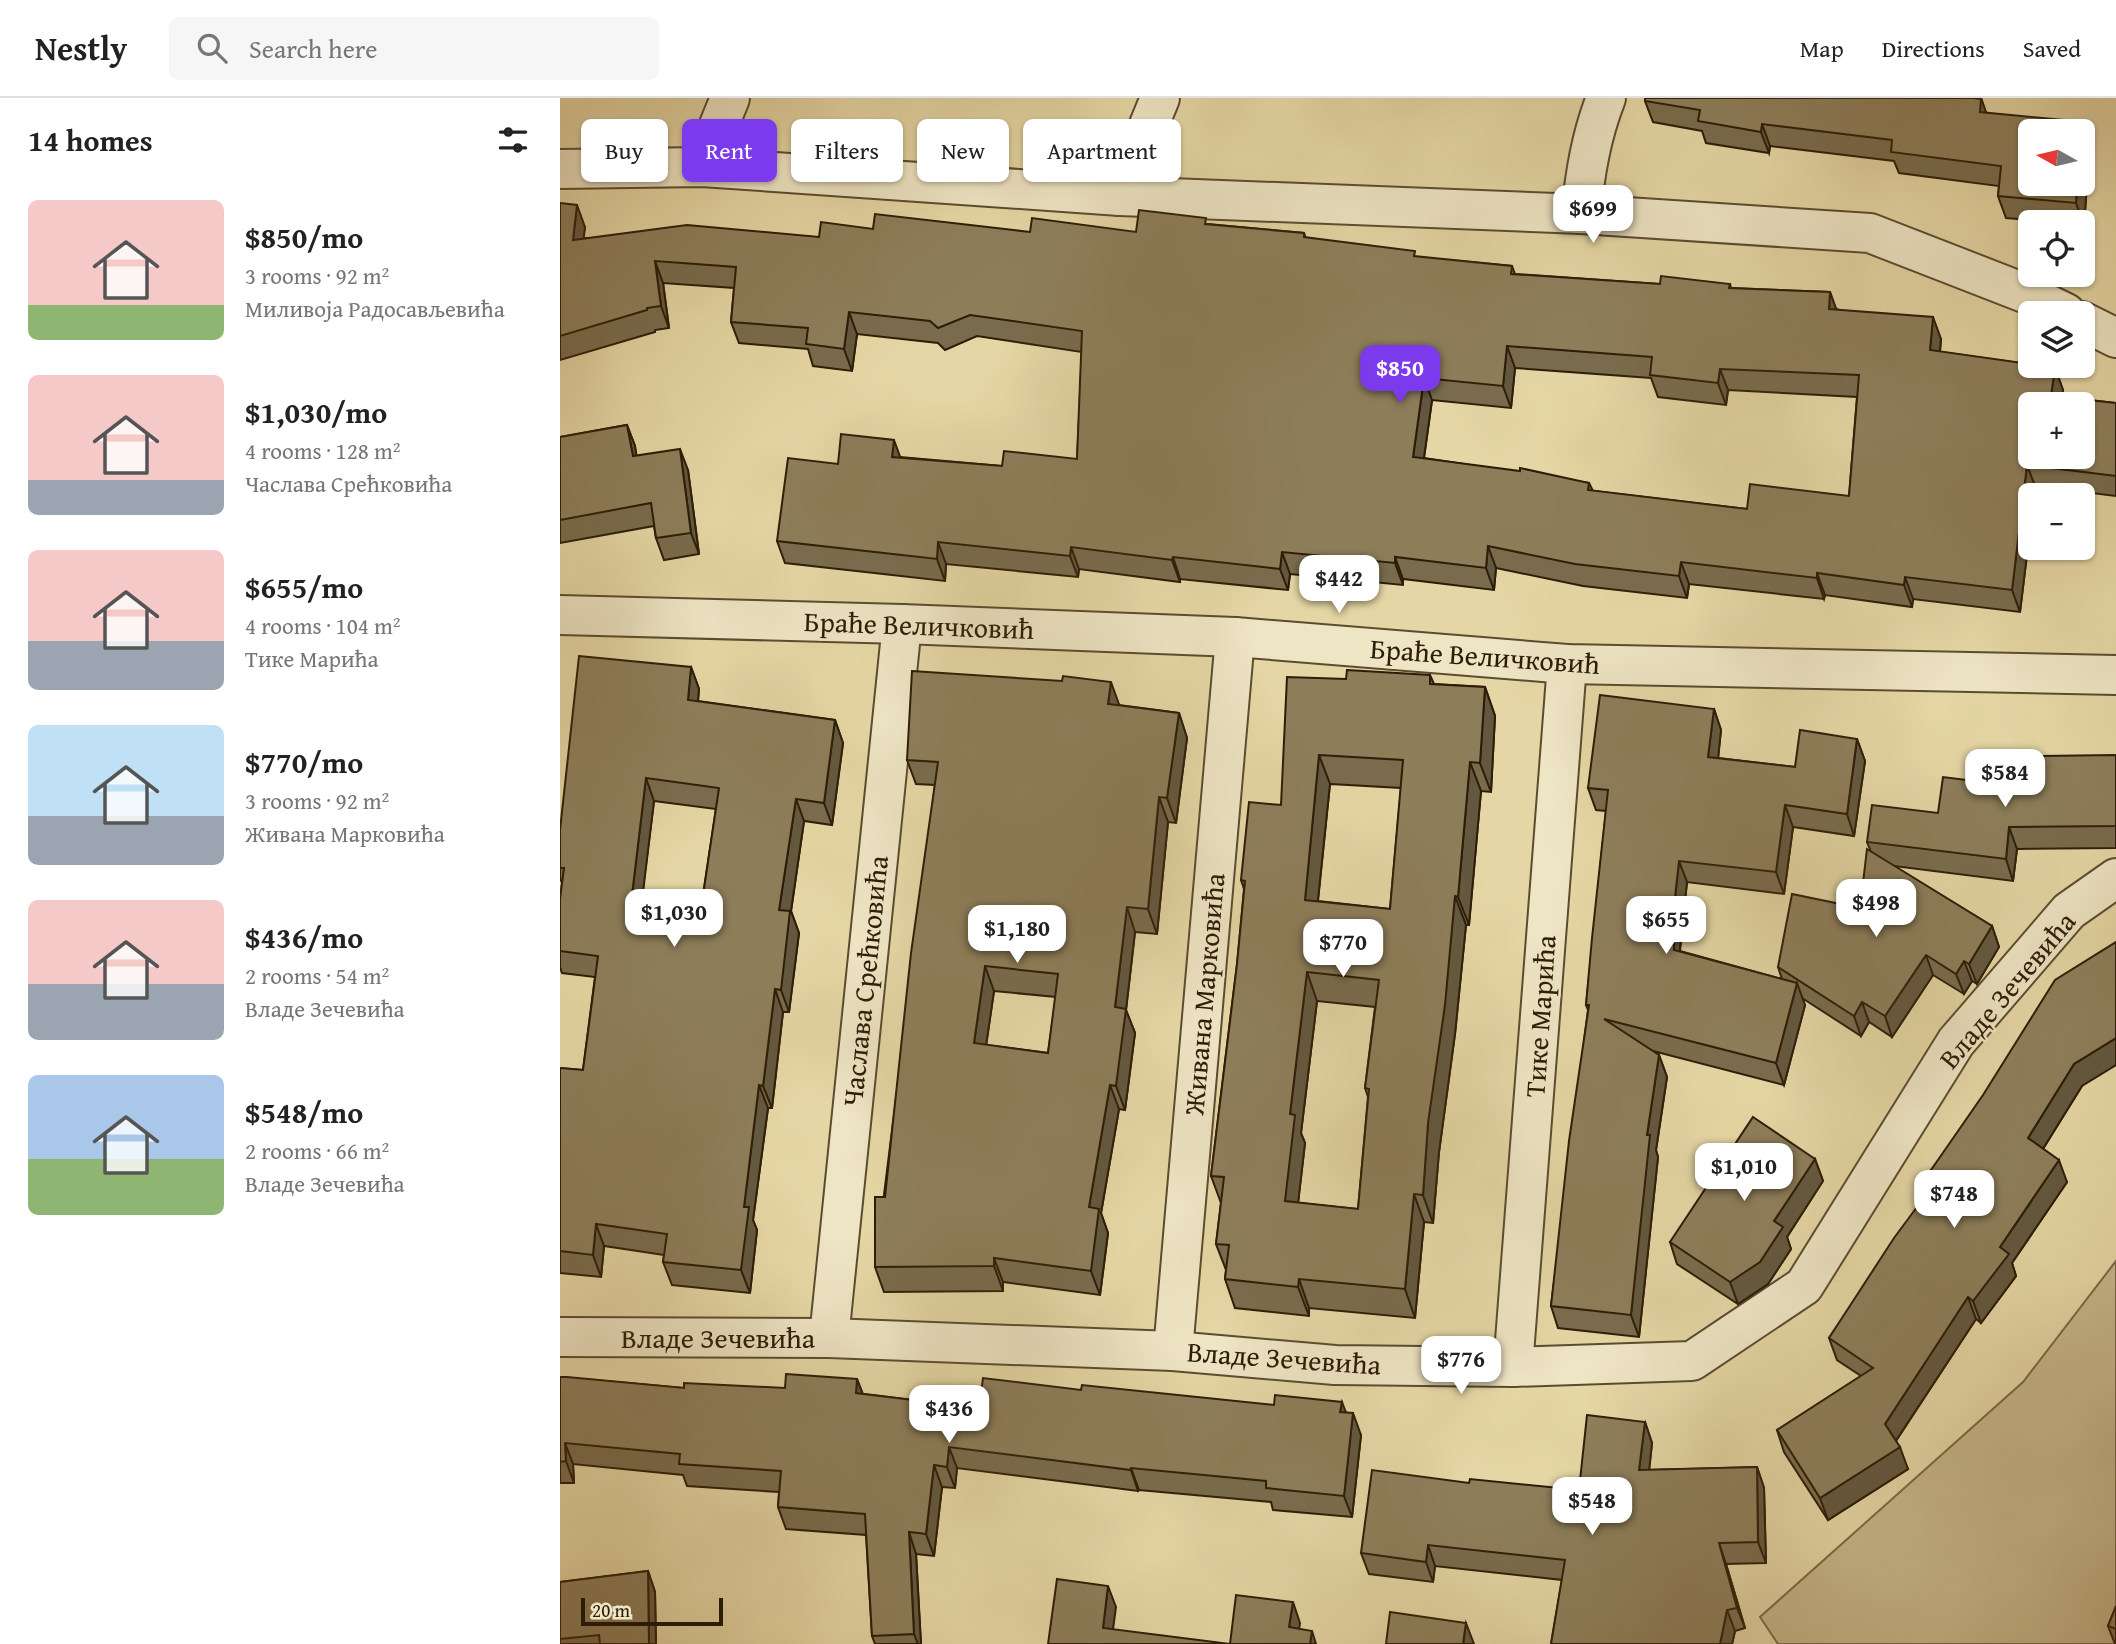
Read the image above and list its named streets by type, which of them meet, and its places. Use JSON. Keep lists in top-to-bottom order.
{
  "streets": {
    "street": [
      "Браће Величковић",
      "Часлава Срећковића",
      "Владе Зечевића",
      "Живана Марковића",
      "Тике Марића"
    ]
  },
  "crossings": [
    ["Браће Величковић", "Часлава Срећковића"],
    ["Браће Величковић", "Живана Марковића"],
    ["Браће Величковић", "Тике Марића"],
    ["Часлава Срећковића", "Владе Зечевића"],
    ["Владе Зечевића", "Живана Марковића"],
    ["Владе Зечевића", "Тике Марића"]
  ],
  "scale_bar": "20 m",
  "north": "left",
  "page": {
    "header": "Nestly",
    "search": "Search here",
    "nav": ["Map", "Directions", "Saved"],
    "heading": "14 homes",
    "map_buttons": ["+", "−"],
    "chip": [
      "Buy",
      "Rent",
      "Filters",
      "New",
      "Apartment"
    ],
    "list": [
      {
        "name": "$850/mo",
        "note": "3 rooms · 92 m² · Миливоја Радосављевића"
      },
      {
        "name": "$1,030/mo",
        "note": "4 rooms · 128 m² · Часлава Срећковића"
      },
      {
        "name": "$655/mo",
        "note": "4 rooms · 104 m² · Тике Марића"
      },
      {
        "name": "$770/mo",
        "note": "3 rooms · 92 m² · Живана Марковића"
      },
      {
        "name": "$436/mo",
        "note": "2 rooms · 54 m² · Владе Зечевића"
      },
      {
        "name": "$548/mo",
        "note": "2 rooms · 66 m² · Владе Зечевића"
      }
    ],
    "price": [
      "$699",
      "$850",
      "$442",
      "$584",
      "$498",
      "$1,030",
      "$655",
      "$1,180",
      "$770",
      "$1,010",
      "$748",
      "$776",
      "$436",
      "$548"
    ],
    "scale": "20 m"
  }
}
